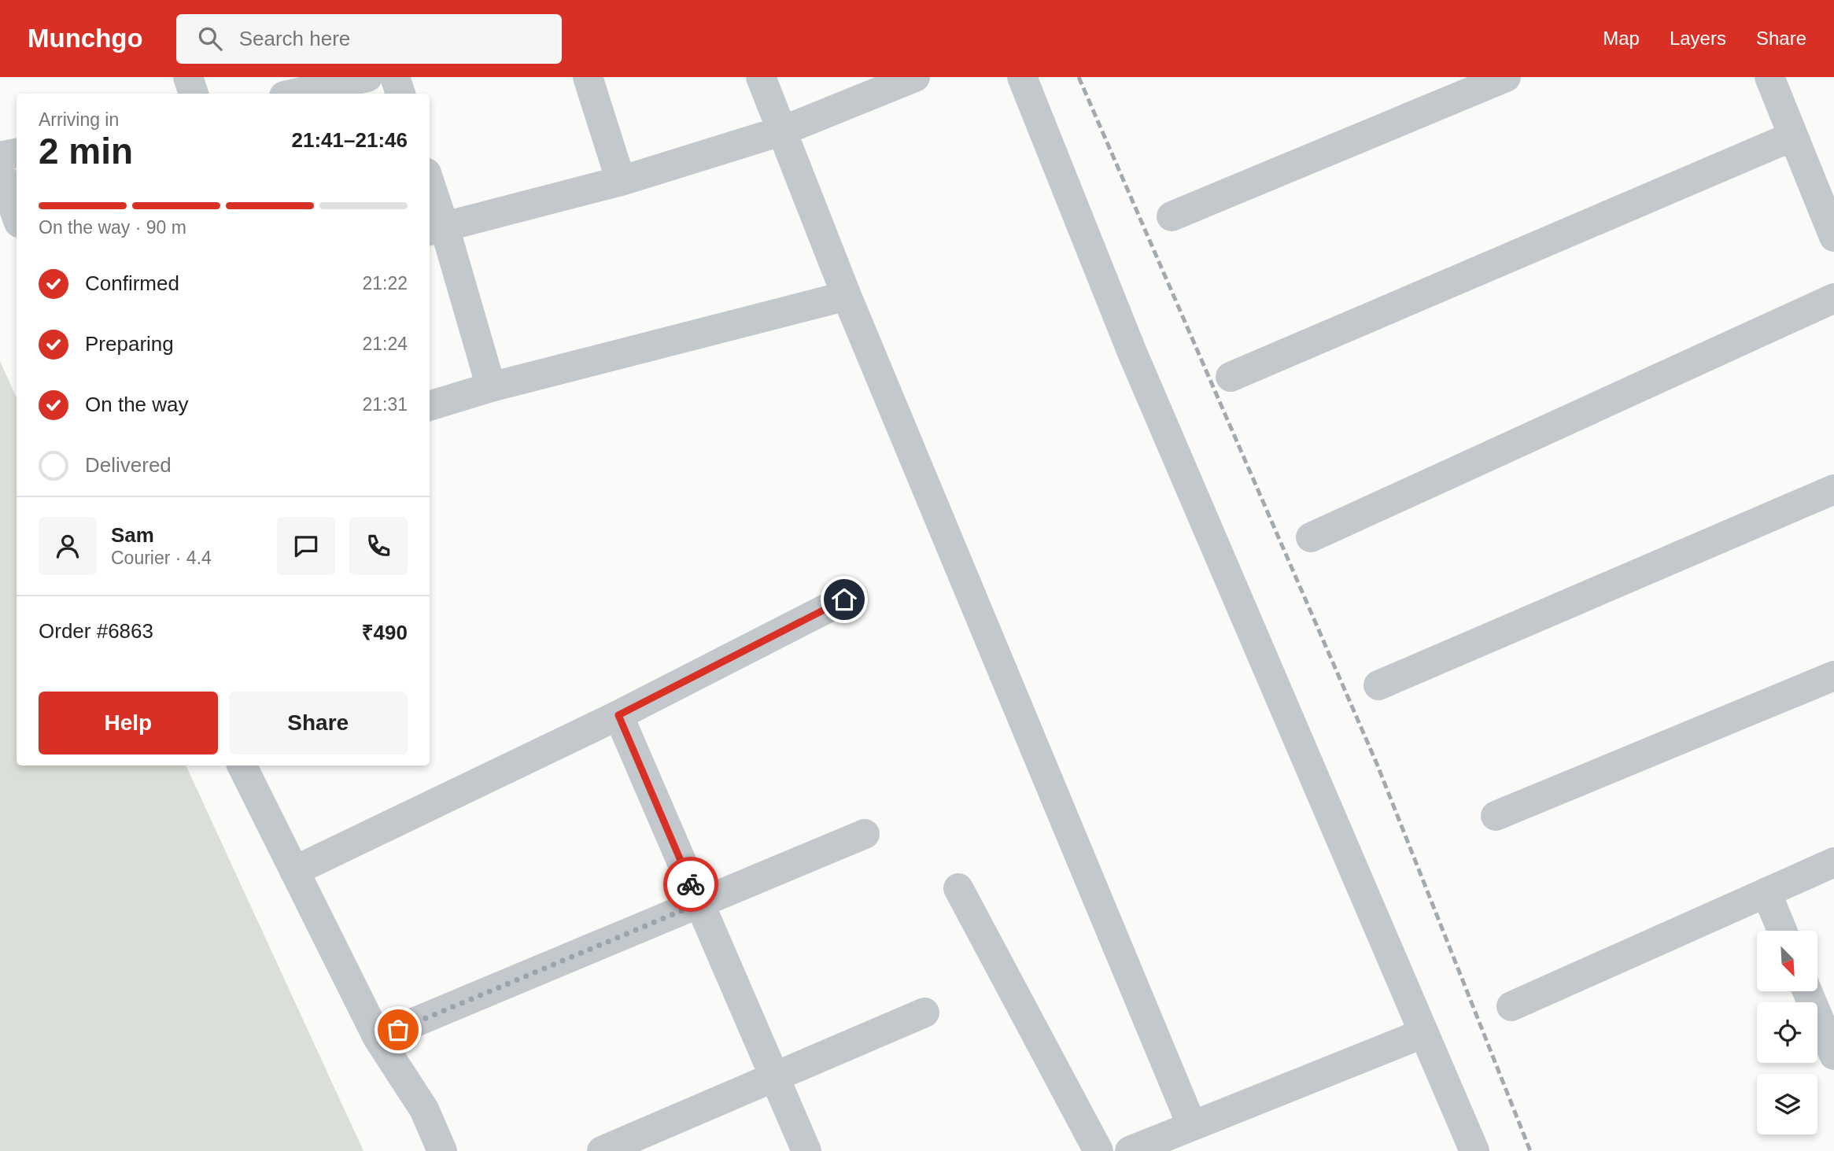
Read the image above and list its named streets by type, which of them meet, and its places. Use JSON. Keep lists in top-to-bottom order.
{
  "north": "bottom right",
  "page": {
    "header": "Munchgo",
    "search": "Search here",
    "nav": ["Map", "Layers", "Share"],
    "heading": ["2 min", "Arriving in", "21:41–21:46"],
    "panel": [
      "Sam",
      "Courier · 4.4",
      "Order #6863",
      "₹490"
    ],
    "bar": "On the way · 90 m",
    "list": [
      ["Confirmed", "21:22"],
      ["Preparing", "21:24"],
      ["On the way", "21:31"],
      "Delivered"
    ],
    "buttons": ["Help", "Share"]
  }
}
